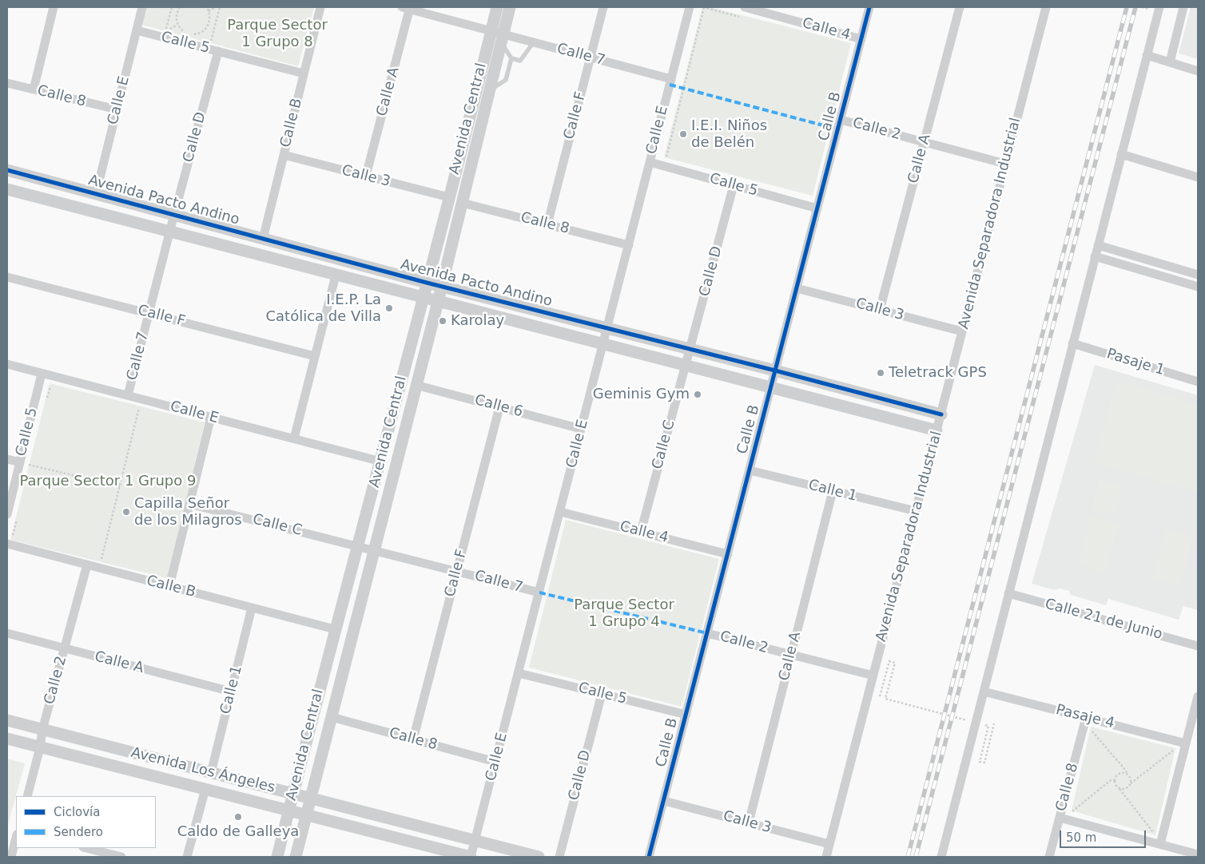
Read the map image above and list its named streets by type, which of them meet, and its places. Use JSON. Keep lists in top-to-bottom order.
{
  "streets": {
    "street": [
      "Calle 4",
      "Calle 5",
      "Calle 7",
      "Calle A",
      "Calle 8",
      "Calle E",
      "Calle F",
      "Calle B",
      "Avenida Central",
      "Calle 2",
      "Calle D",
      "Calle 3",
      "Avenida Pacto Andino",
      "Avenida Separadora Industrial",
      "Pasaje 1",
      "Calle 6",
      "Calle C",
      "Calle 1",
      "Calle 21 de Junio",
      "Pasaje 4",
      "Avenida Los Ángeles"
    ]
  },
  "crossings": [
    ["Calle 4", "Calle E"],
    ["Calle 4", "Calle B"],
    ["Calle 4", "Calle C"],
    ["Calle 5", "Calle E"],
    ["Calle 5", "Calle B"],
    ["Calle 5", "Calle D"],
    ["Calle 7", "Calle E"],
    ["Calle 7", "Calle F"],
    ["Calle 7", "Avenida Central"],
    ["Calle 7", "Calle D"],
    ["Calle 7", "Avenida Pacto Andino"],
    ["Calle 7", "Calle C"],
    ["Calle A", "Calle 2"],
    ["Calle A", "Calle 3"],
    ["Calle A", "Calle 1"],
    ["Calle 8", "Calle E"],
    ["Calle 8", "Calle F"],
    ["Calle 8", "Avenida Central"],
    ["Calle 8", "Pasaje 4"],
    ["Calle E", "Avenida Central"],
    ["Calle E", "Avenida Pacto Andino"],
    ["Calle E", "Calle 6"],
    ["Calle E", "Avenida Los Ángeles"],
    ["Calle F", "Calle 6"],
    ["Calle B", "Avenida Central"],
    ["Calle B", "Calle 2"],
    ["Calle B", "Calle 3"],
    ["Calle B", "Avenida Pacto Andino"],
    ["Calle B", "Calle 1"],
    ["Avenida Central", "Calle 3"],
    ["Avenida Central", "Avenida Pacto Andino"],
    ["Avenida Central", "Calle 6"],
    ["Avenida Central", "Calle C"],
    ["Avenida Central", "Avenida Los Ángeles"],
    ["Calle 2", "Avenida Separadora Industrial"],
    ["Calle 2", "Avenida Los Ángeles"],
    ["Calle D", "Avenida Pacto Andino"],
    ["Calle D", "Calle C"],
    ["Calle 3", "Avenida Separadora Industrial"],
    ["Avenida Pacto Andino", "Avenida Separadora Industrial"],
    ["Avenida Pacto Andino", "Calle C"],
    ["Avenida Separadora Industrial", "Calle 1"],
    ["Calle 1", "Avenida Los Ángeles"]
  ],
  "parks": ["Parque Sector 1 Grupo 8", "Parque Sector 1 Grupo 9", "Parque Sector 1 Grupo 4"],
  "places": [
    "I.E.I. Niños de Belén",
    "I.E.P. La Católica de Villa",
    "Karolay",
    "Teletrack GPS",
    "Geminis Gym",
    "Capilla Señor de los Milagros",
    "Caldo de Galleya"
  ],
  "legend": ["Ciclovía", "Sendero"],
  "scale_bar": "50 m"
}
